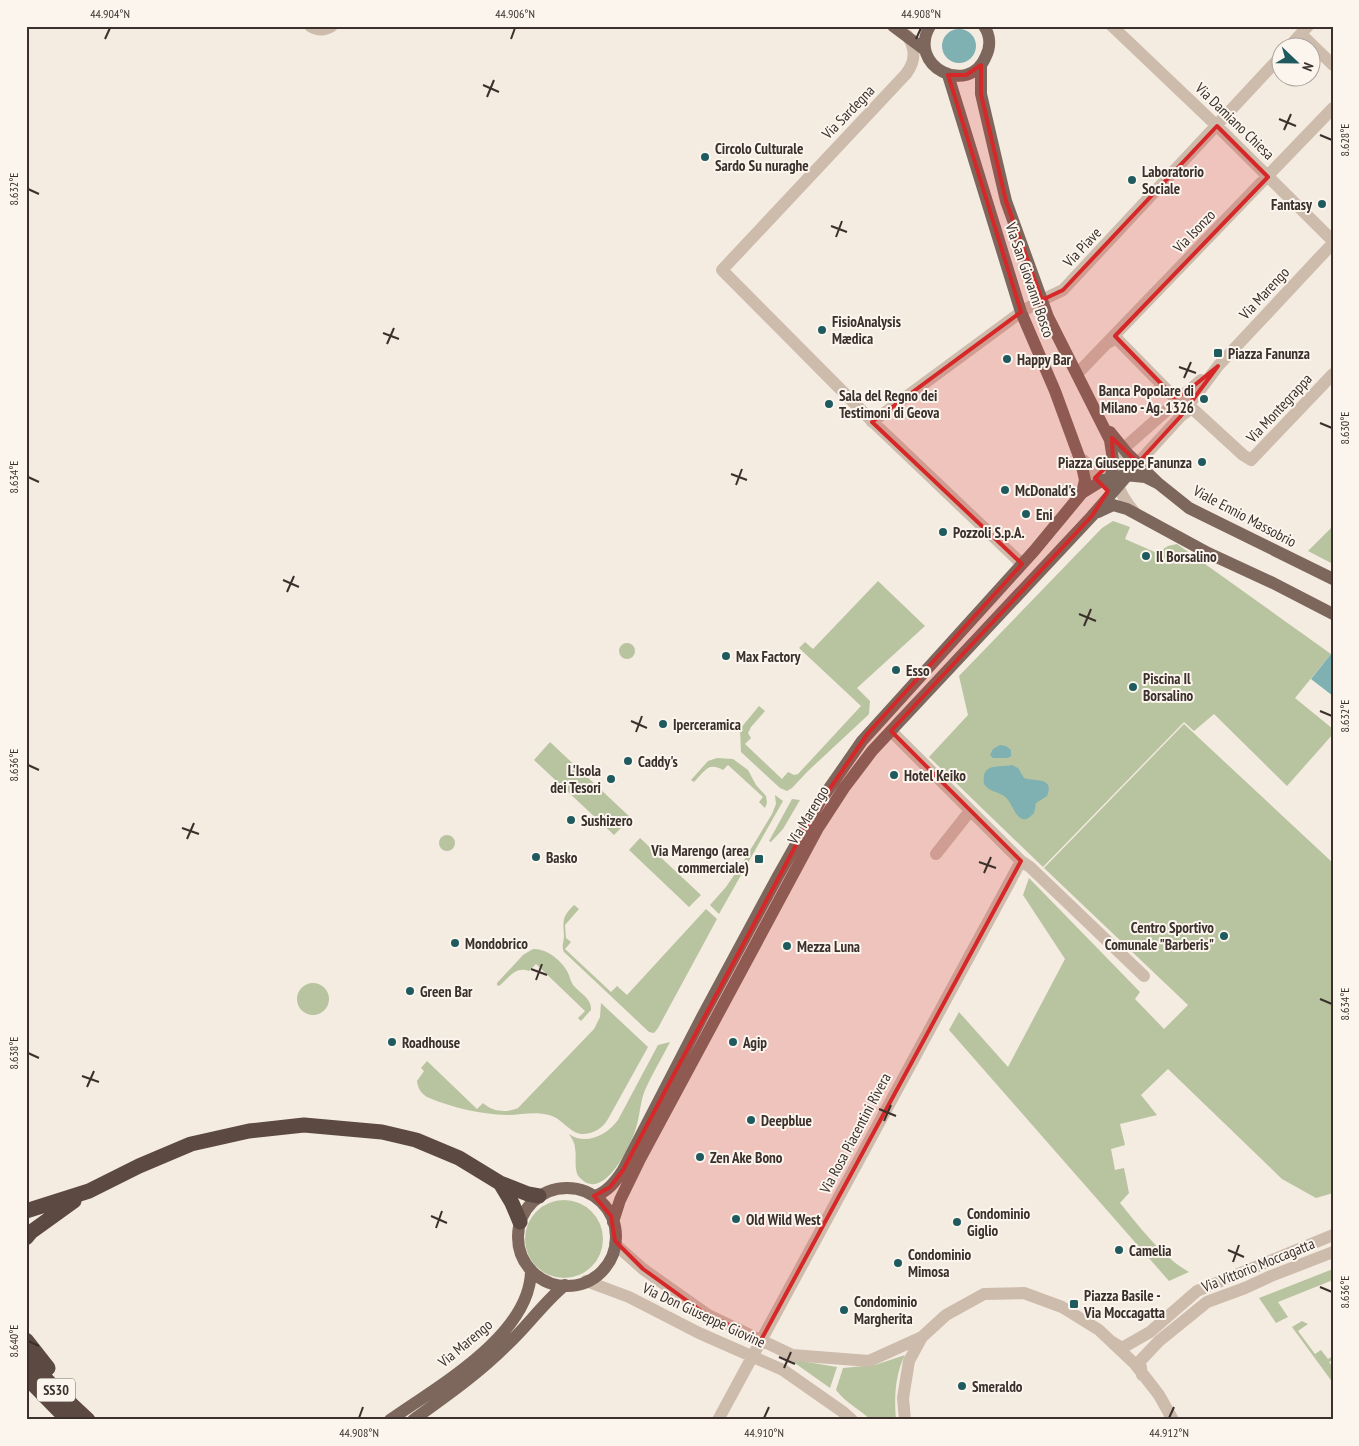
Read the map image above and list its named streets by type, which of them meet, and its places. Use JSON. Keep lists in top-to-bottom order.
{
  "streets": {
    "highway": ["SS30"],
    "main road": ["Via San Giovanni Bosco", "Via Marengo", "Viale Ennio Massobrio"],
    "street": [
      "Via Sardegna",
      "Via Damiano Chiesa",
      "Via Isonzo",
      "Via Piave",
      "Via Montegrappa",
      "Via Rosa Piacentini Rivera",
      "Via Vittorio Moccagatta",
      "Via Don Giuseppe Giovine"
    ]
  },
  "crossings": [
    ["Via Sardegna", "Via Piave"],
    ["Via Damiano Chiesa", "Via Isonzo"],
    ["Via Damiano Chiesa", "Via Piave"],
    ["Via Damiano Chiesa", "Via Marengo"],
    ["Via Isonzo", "Via San Giovanni Bosco"],
    ["Via Piave", "Via San Giovanni Bosco"],
    ["Via San Giovanni Bosco", "Via Marengo"],
    ["Via Marengo", "Via Montegrappa"],
    ["Via Marengo", "Viale Ennio Massobrio"],
    ["Via Marengo", "Via Don Giuseppe Giovine"],
    ["Via Rosa Piacentini Rivera", "Via Don Giuseppe Giovine"]
  ],
  "places": {
    "other": [
      "Circolo Culturale Sardo Su nuraghe",
      "Laboratorio Sociale",
      "Fantasy",
      "FisioAnalysis Mædica",
      "Happy Bar",
      "Banca Popolare di Milano - Ag. 1326",
      "Sala del Regno dei Testimoni di Geova",
      "Piazza Giuseppe Fanunza",
      "McDonald's",
      "Eni",
      "Pozzoli S.p.A.",
      "Il Borsalino",
      "Max Factory",
      "Esso",
      "Piscina Il Borsalino",
      "Iperceramica",
      "Caddy's",
      "Hotel Keiko",
      "L'Isola dei Tesori",
      "Sushizero",
      "Basko",
      "Centro Sportivo Comunale \"Barberis\"",
      "Mondobrico",
      "Mezza Luna",
      "Green Bar",
      "Roadhouse",
      "Agip",
      "Deepblue",
      "Zen Ake Bono",
      "Old Wild West",
      "Condominio Giglio",
      "Camelia",
      "Condominio Mimosa",
      "Condominio Margherita",
      "Smeraldo"
    ],
    "transit": ["Piazza Fanunza", "Via Marengo (area commerciale)", "Piazza Basile - Via Moccagatta"]
  },
  "north": "right",
  "coordinates": [
    "44.904°N",
    "44.906°N",
    "44.908°N",
    "8.628°E",
    "8.632°E",
    "8.630°E",
    "8.634°E",
    "8.636°E",
    "8.638°E",
    "8.640°E",
    "44.910°N",
    "44.912°N"
  ]
}
